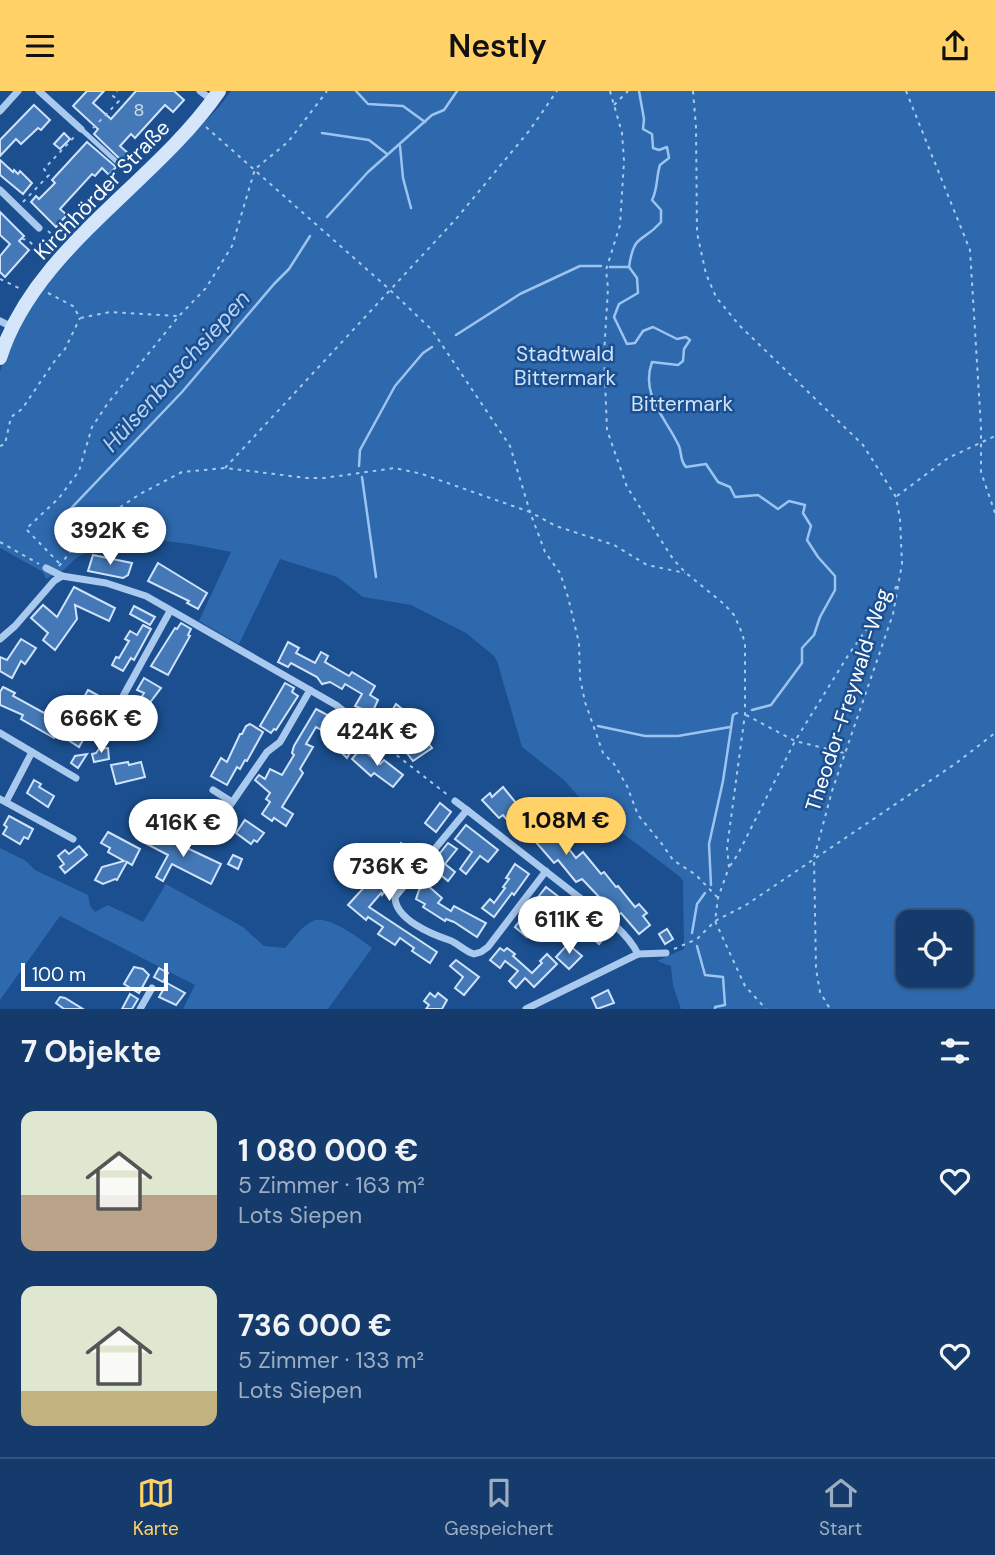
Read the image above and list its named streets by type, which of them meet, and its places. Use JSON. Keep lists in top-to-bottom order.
{
  "streets": {
    "main road": ["Kirchhörder Straße"],
    "path": ["Theodor-Freywald-Weg"]
  },
  "water": ["Hülsenbuschsiepen"],
  "parks": ["Stadtwald Bittermark", "Bittermark"],
  "house_numbers": ["8"],
  "scale_bar": "100 m",
  "page": {
    "header": "Nestly",
    "price": [
      "392K €",
      "666K €",
      "424K €",
      "1.08M €",
      "416K €",
      "736K €",
      "611K €"
    ],
    "scale": "100 m",
    "heading": "7 Objekte",
    "list": [
      {
        "name": "1 080 000 €",
        "note": "5 Zimmer · 163 m² · Lots Siepen"
      },
      {
        "name": "736 000 €",
        "note": "5 Zimmer · 133 m² · Lots Siepen"
      }
    ],
    "tabs": ["Karte", "Gespeichert", "Start"]
  }
}
